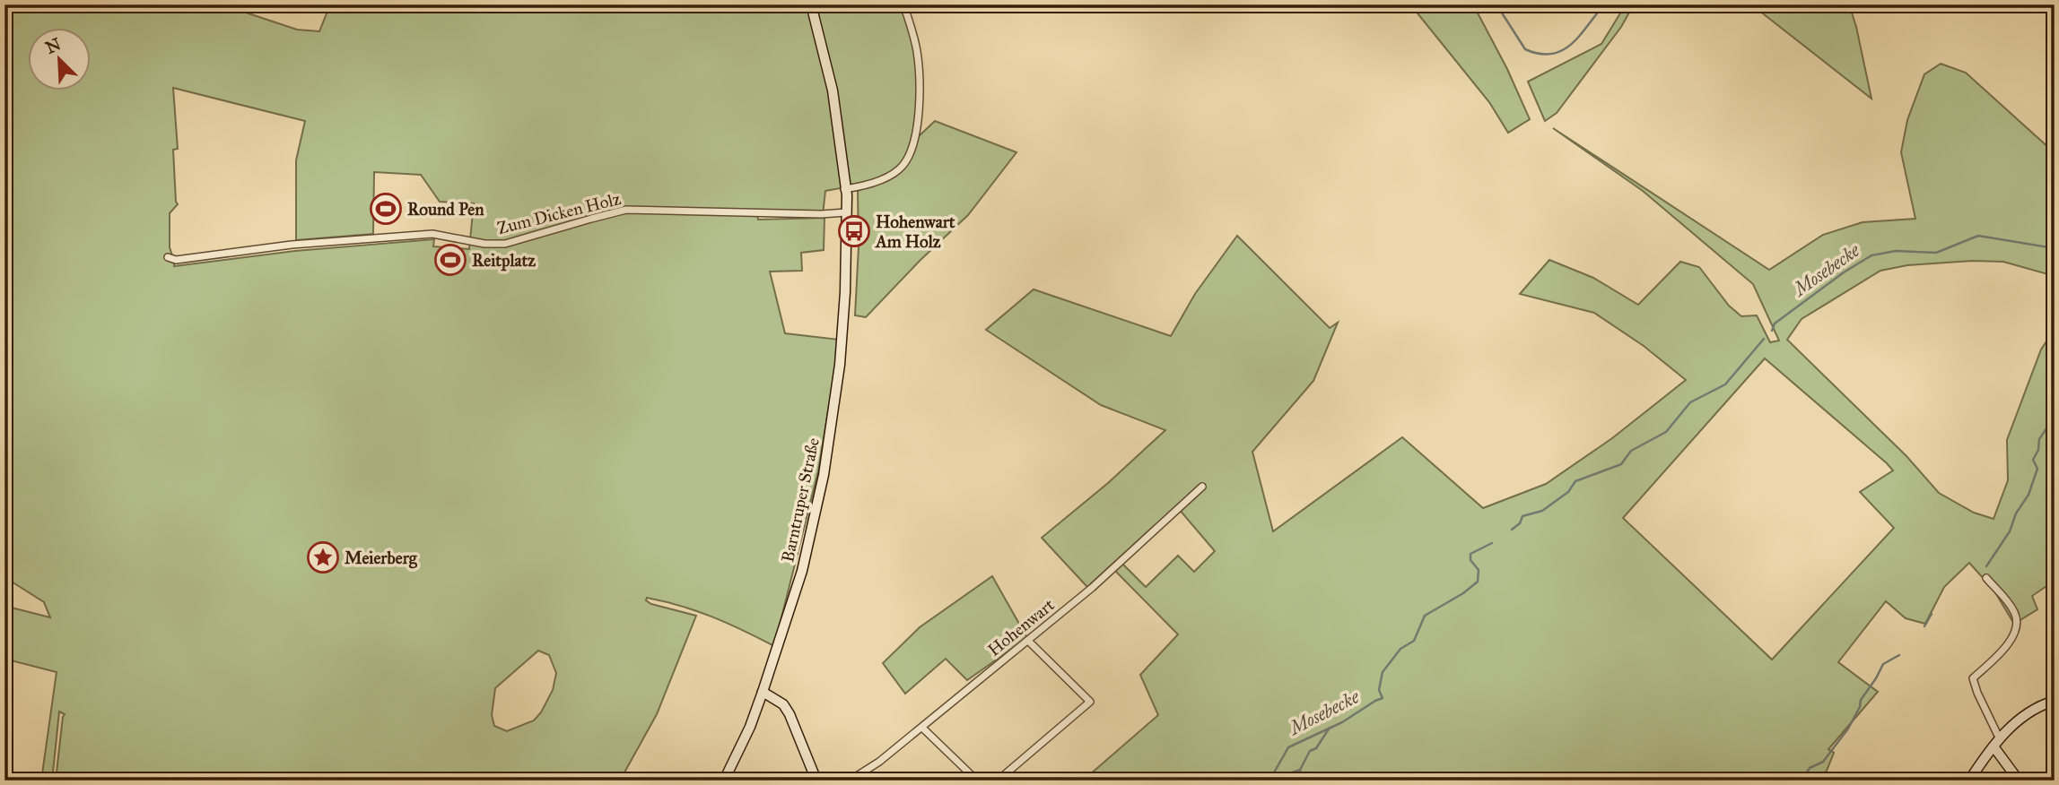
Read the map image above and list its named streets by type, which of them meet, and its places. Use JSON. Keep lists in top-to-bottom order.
{
  "streets": {
    "main road": ["Barntruper Straße"],
    "street": ["Zum Dicken Holz", "Hohenwart"]
  },
  "crossings": [
    ["Zum Dicken Holz", "Barntruper Straße"]
  ],
  "water": ["Mosebecke"],
  "places": {
    "sports": ["Round Pen", "Reitplatz"],
    "bus stop": ["Hohenwart Am Holz"],
    "place": ["Meierberg"]
  },
  "north": "top left"
}
